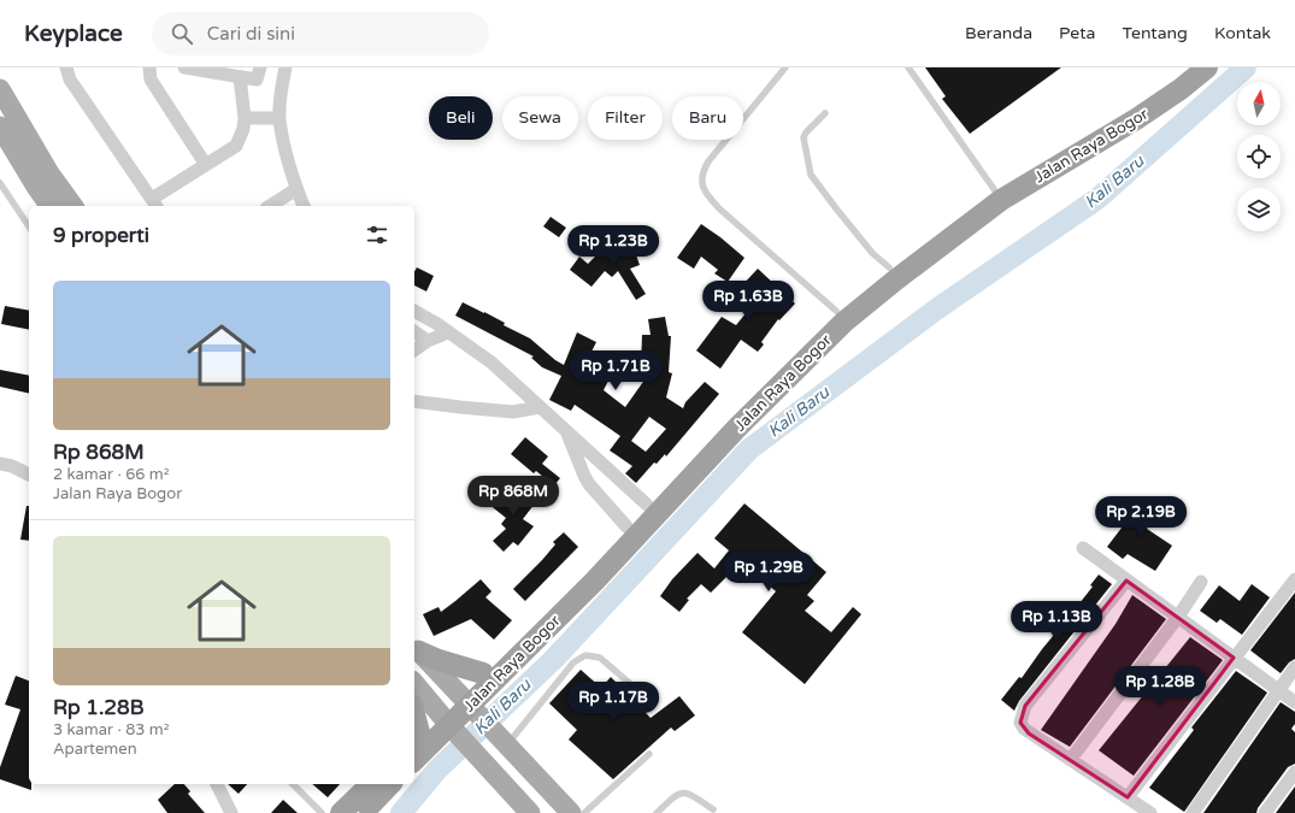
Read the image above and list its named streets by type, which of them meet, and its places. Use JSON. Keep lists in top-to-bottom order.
{
  "streets": {
    "highway": ["Jalan Raya Bogor"]
  },
  "water": ["Kali Baru"],
  "north": "top",
  "page": {
    "header": "Keyplace",
    "search": "Cari di sini",
    "nav": [
      "Beranda",
      "Peta",
      "Tentang",
      "Kontak"
    ],
    "chip": [
      "Beli",
      "Sewa",
      "Filter",
      "Baru"
    ],
    "heading": "9 properti",
    "price": [
      "Rp 1.23B",
      "Rp 1.63B",
      "Rp 1.71B",
      "Rp 868M",
      "Rp 2.19B",
      "Rp 1.29B",
      "Rp 1.13B",
      "Rp 1.28B",
      "Rp 1.17B"
    ],
    "list": [
      {
        "name": "Rp 868M",
        "note": "2 kamar · 66 m² · Jalan Raya Bogor"
      },
      {
        "name": "Rp 1.28B",
        "note": "3 kamar · 83 m² · Apartemen"
      }
    ]
  }
}
